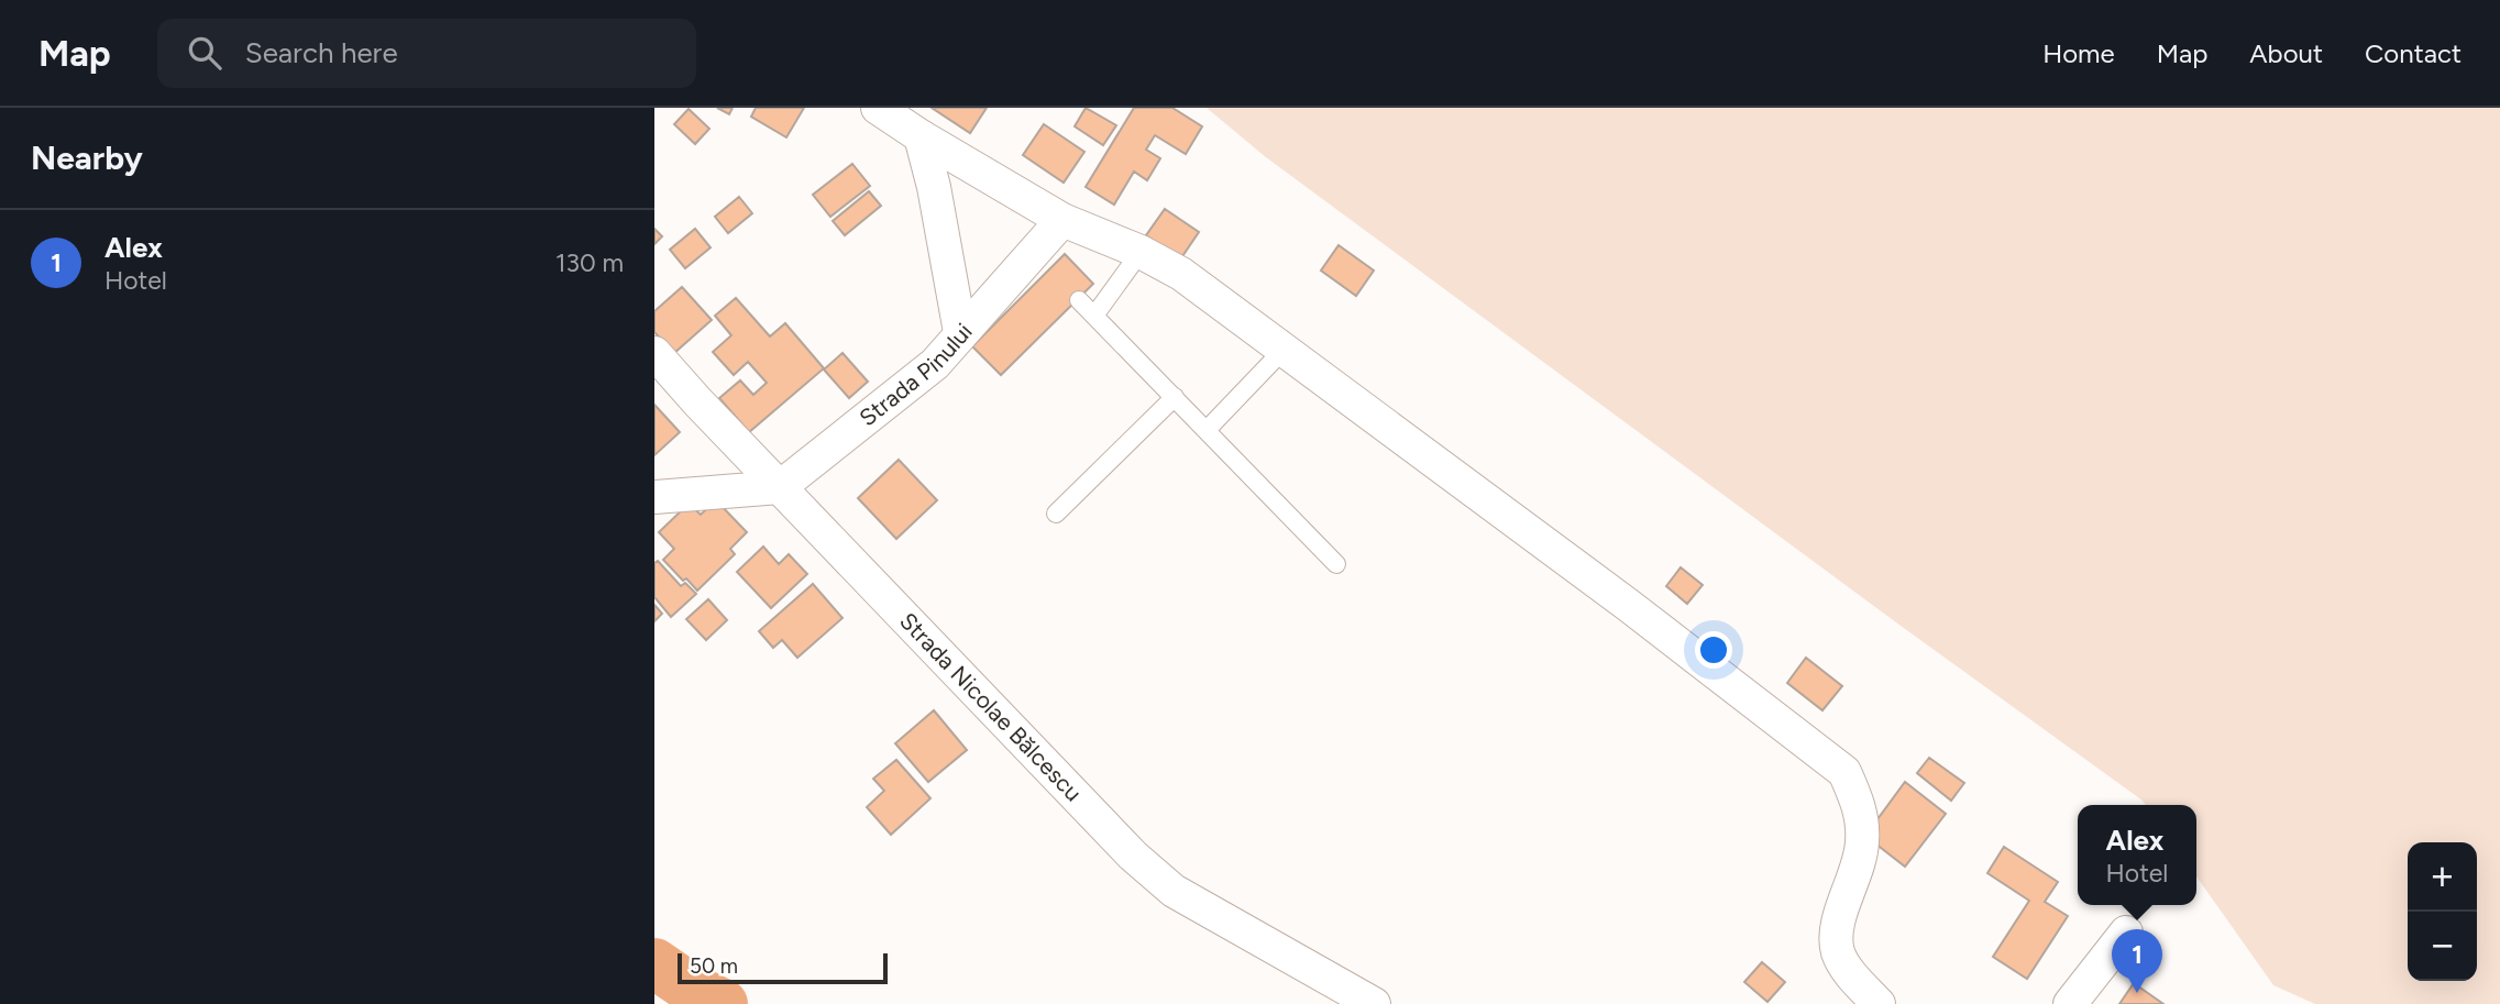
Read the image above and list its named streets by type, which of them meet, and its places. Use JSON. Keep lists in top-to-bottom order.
{
  "streets": {
    "street": ["Strada Pinului", "Strada Nicolae Bălcescu"]
  },
  "crossings": [
    ["Strada Pinului", "Strada Nicolae Bălcescu"]
  ],
  "scale_bar": "50 m",
  "page": {
    "header": "Map",
    "search": "Search here",
    "nav": [
      "Home",
      "Map",
      "About",
      "Contact"
    ],
    "heading": "Nearby",
    "list": [
      {
        "mark": "1",
        "name": "Alex",
        "note": "Hotel",
        "value": "130 m"
      }
    ],
    "popup": ["Alex", "Hotel"],
    "map_buttons": ["+", "−"],
    "pins": "1",
    "scale": "50 m"
  }
}
